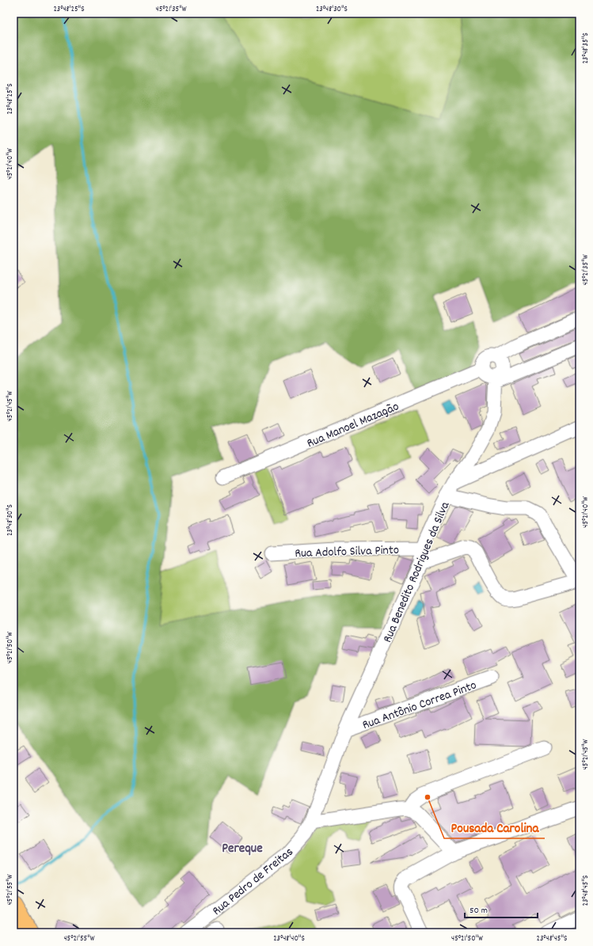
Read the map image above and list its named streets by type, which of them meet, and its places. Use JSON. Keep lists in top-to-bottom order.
{
  "streets": {
    "street": [
      "Rua Manoel Mazagão",
      "Rua Adolfo Silva Pinto",
      "Rua Benedito Rodrigues da Silva",
      "Rua Antônio Correa Pinto",
      "Rua Pedro de Freitas"
    ]
  },
  "crossings": [
    ["Rua Manoel Mazagão", "Rua Benedito Rodrigues da Silva"],
    ["Rua Adolfo Silva Pinto", "Rua Benedito Rodrigues da Silva"],
    ["Rua Benedito Rodrigues da Silva", "Rua Antônio Correa Pinto"],
    ["Rua Benedito Rodrigues da Silva", "Rua Pedro de Freitas"]
  ],
  "districts": ["Pereque"],
  "places": ["Pousada Carolina"],
  "scale_bar": "50 m",
  "coordinates": [
    "23°48'25\"S",
    "45°21'35\"W",
    "23°48'30\"S",
    "23°48'35\"S",
    "45°21'40\"W",
    "45°21'45\"W",
    "45°21'50\"W",
    "45°21'55\"W",
    "23°48'45\"S",
    "23°48'40\"S"
  ]
}
